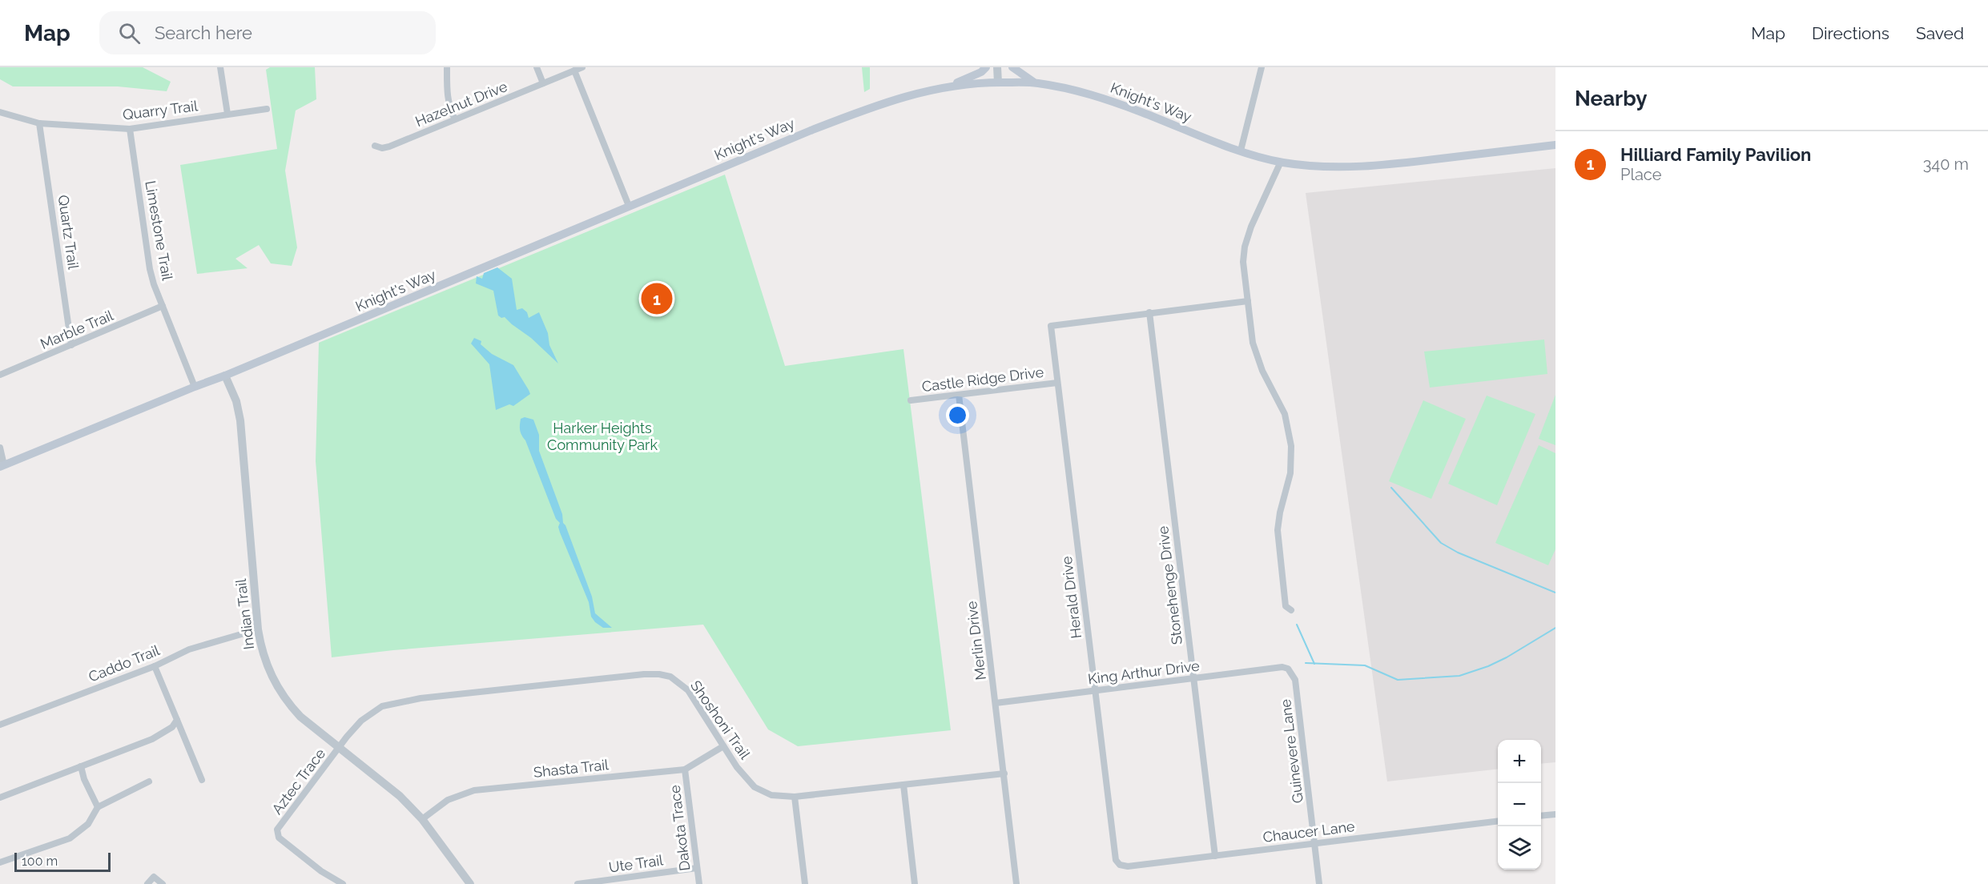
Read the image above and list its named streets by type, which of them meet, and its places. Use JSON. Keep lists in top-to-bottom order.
{
  "streets": {
    "main road": ["Knight's Way"],
    "street": [
      "Hazelnut Drive",
      "Quarry Trail",
      "Limestone Trail",
      "Quartz Trail",
      "Marble Trail",
      "Castle Ridge Drive",
      "Stonehenge Drive",
      "Herald Drive",
      "Indian Trail",
      "Merlin Drive",
      "Caddo Trail",
      "King Arthur Drive",
      "Shoshoni Trail",
      "Guinevere Lane",
      "Shasta Trail",
      "Aztec Trace",
      "Dakota Trace",
      "Chaucer Lane",
      "Ute Trail"
    ]
  },
  "crossings": [
    ["Knight's Way", "Limestone Trail"],
    ["Knight's Way", "Indian Trail"],
    ["Quarry Trail", "Limestone Trail"],
    ["Quarry Trail", "Quartz Trail"],
    ["Limestone Trail", "Marble Trail"],
    ["Quartz Trail", "Marble Trail"],
    ["Castle Ridge Drive", "Herald Drive"],
    ["Castle Ridge Drive", "Merlin Drive"],
    ["Stonehenge Drive", "Herald Drive"],
    ["Stonehenge Drive", "King Arthur Drive"],
    ["Stonehenge Drive", "Chaucer Lane"],
    ["Herald Drive", "King Arthur Drive"],
    ["Herald Drive", "Chaucer Lane"],
    ["Indian Trail", "Caddo Trail"],
    ["Indian Trail", "Shoshoni Trail"],
    ["Indian Trail", "Shasta Trail"],
    ["Indian Trail", "Aztec Trace"],
    ["Merlin Drive", "King Arthur Drive"],
    ["Merlin Drive", "Shoshoni Trail"],
    ["King Arthur Drive", "Guinevere Lane"],
    ["Shoshoni Trail", "Shasta Trail"],
    ["Shoshoni Trail", "Aztec Trace"],
    ["Guinevere Lane", "Chaucer Lane"],
    ["Shasta Trail", "Dakota Trace"],
    ["Dakota Trace", "Ute Trail"]
  ],
  "parks": ["Harker Heights Community Park"],
  "scale_bar": "100 m",
  "page": {
    "header": "Map",
    "search": "Search here",
    "nav": ["Map", "Directions", "Saved"],
    "heading": "Nearby",
    "list": [
      {
        "mark": "1",
        "name": "Hilliard Family Pavilion",
        "note": "Place",
        "value": "340 m"
      }
    ],
    "pins": "1",
    "map_buttons": ["+", "−"],
    "scale": "100 m"
  }
}
